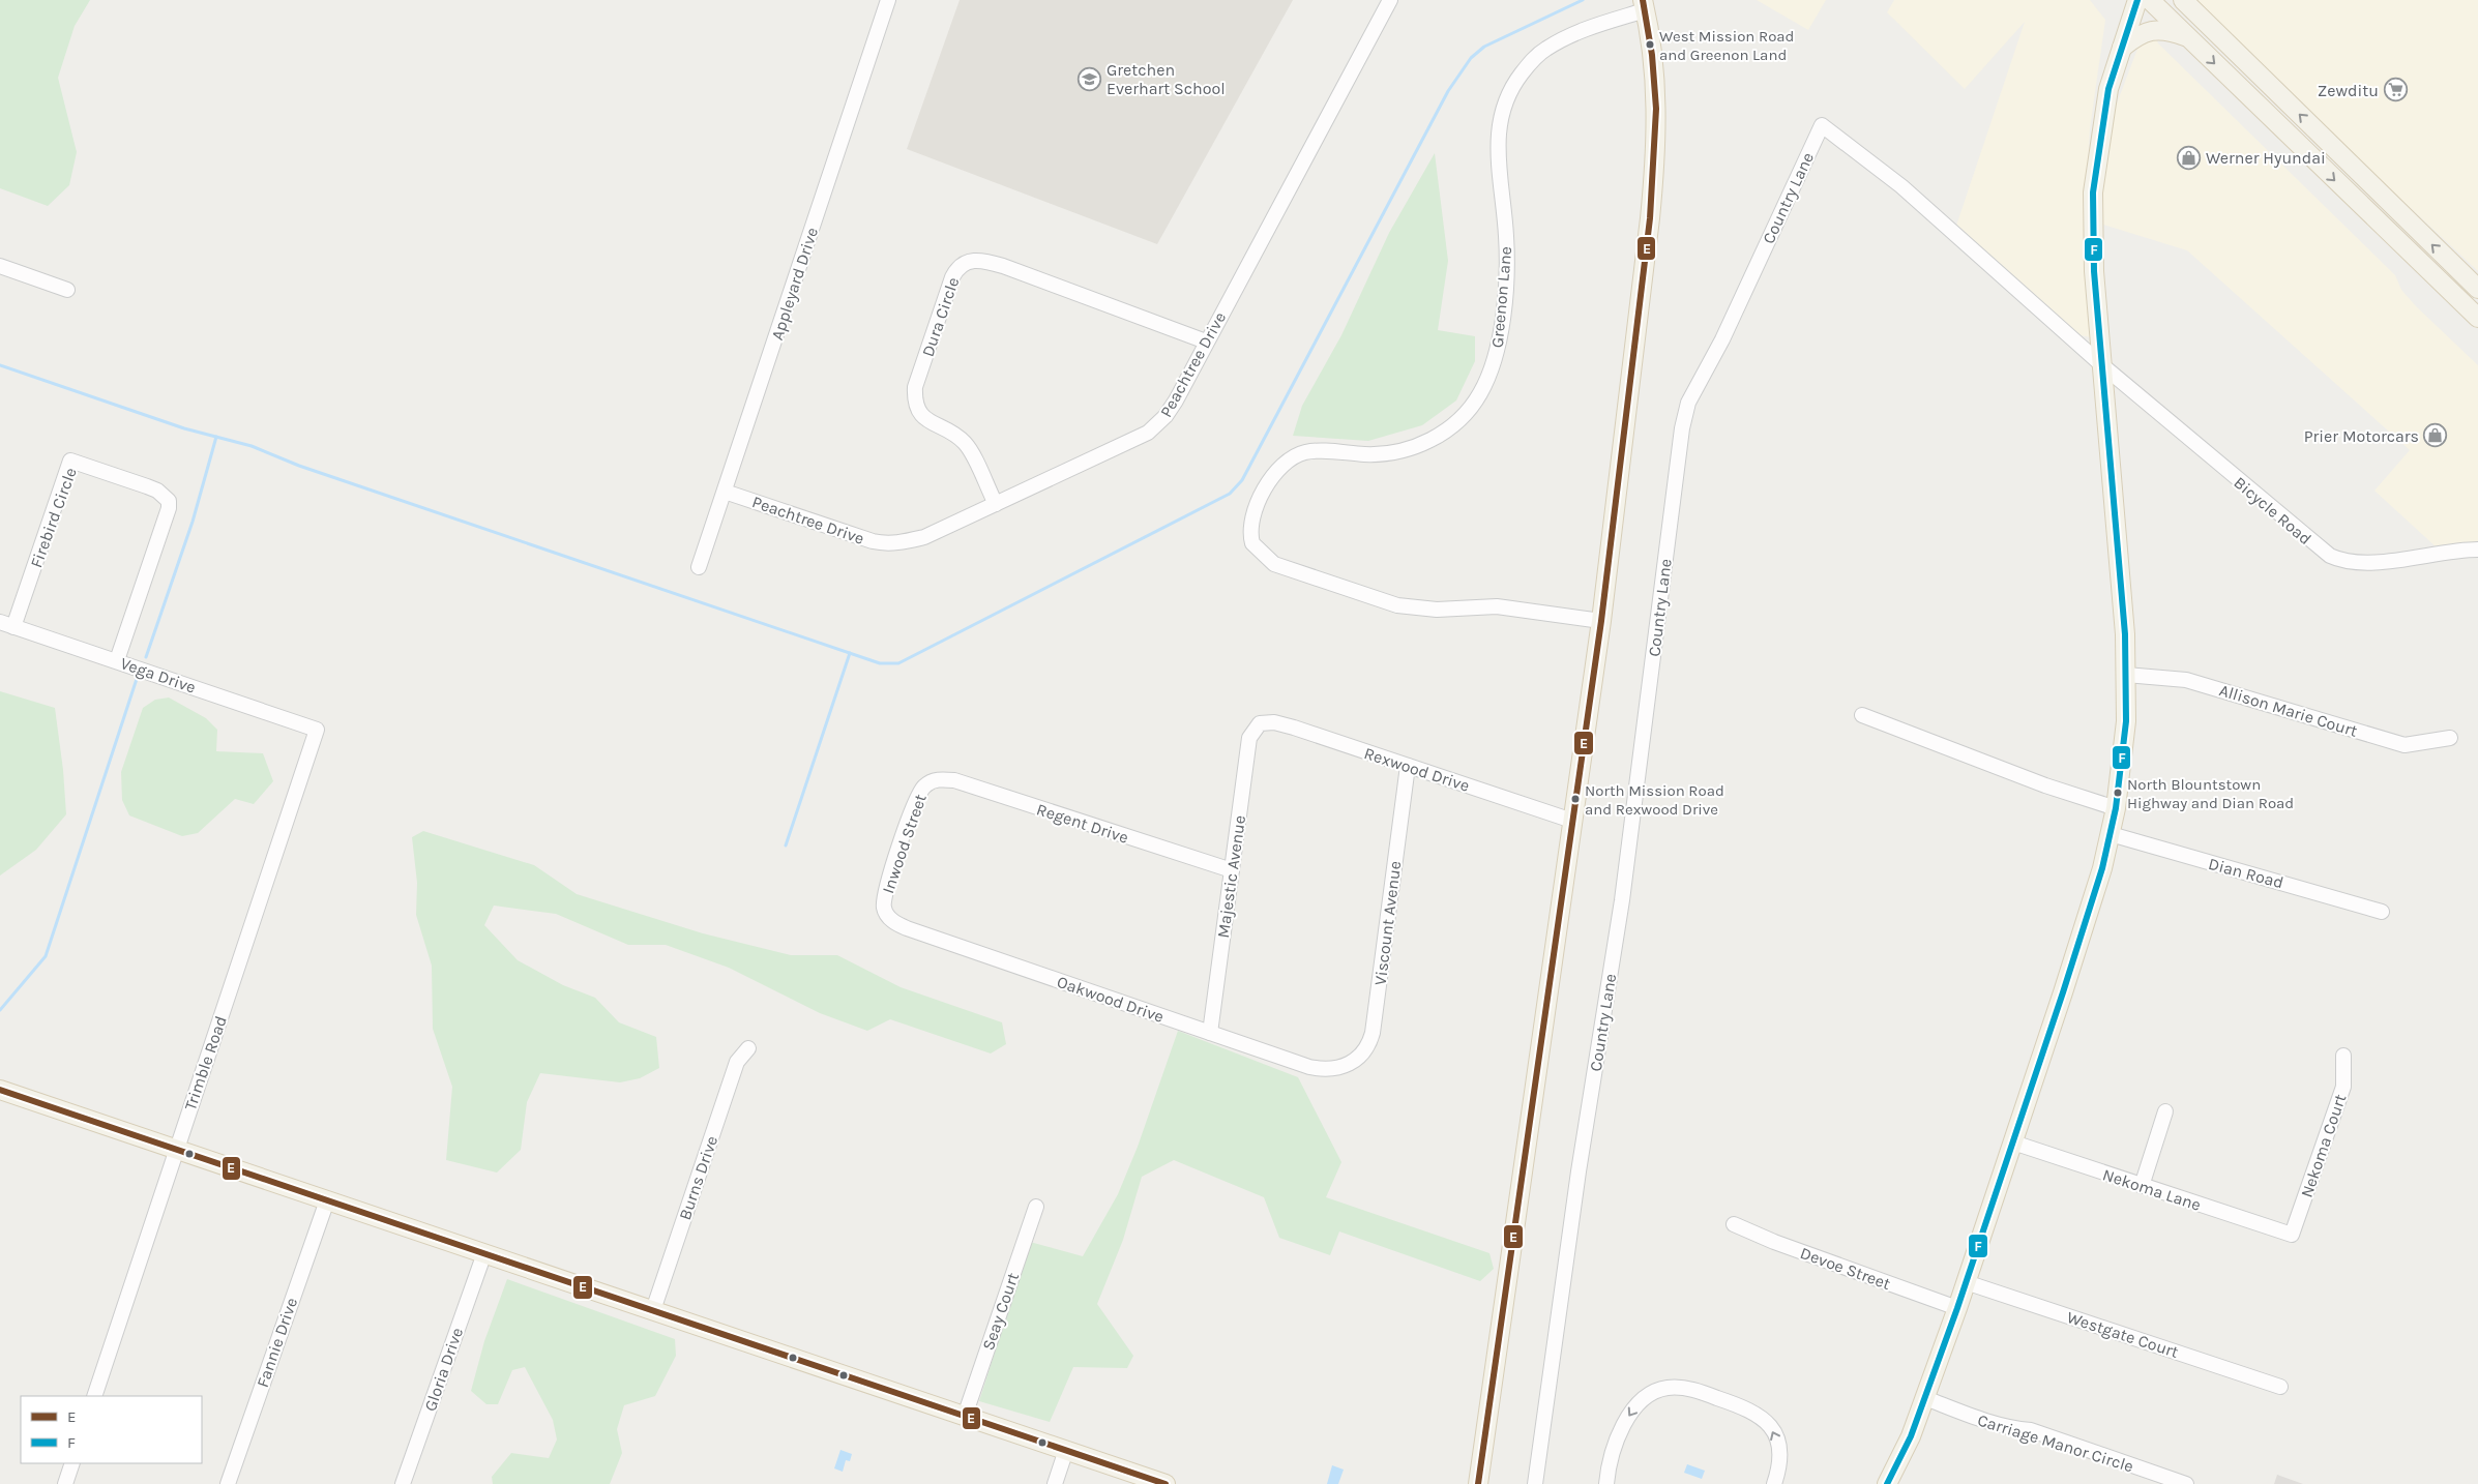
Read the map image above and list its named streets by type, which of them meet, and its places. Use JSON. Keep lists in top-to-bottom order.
{
  "streets": {
    "street": [
      "Country Lane",
      "Appleyard Drive",
      "Greenon Lane",
      "Dura Circle",
      "Peachtree Drive",
      "Bicycle Road",
      "Firebird Circle",
      "Vega Drive",
      "Allison Marie Court",
      "Rexwood Drive",
      "Regent Drive",
      "Inwood Street",
      "Dian Road",
      "Majestic Avenue",
      "Viscount Avenue",
      "Oakwood Drive",
      "Trimble Road",
      "Nekoma Court",
      "Burns Drive",
      "Nekoma Lane",
      "Devoe Street",
      "Seay Court",
      "Westgate Court",
      "Fannie Drive",
      "Gloria Drive",
      "Carriage Manor Circle"
    ]
  },
  "crossings": [
    ["Country Lane", "Bicycle Road"],
    ["Appleyard Drive", "Peachtree Drive"],
    ["Dura Circle", "Peachtree Drive"],
    ["Firebird Circle", "Vega Drive"],
    ["Vega Drive", "Trimble Road"],
    ["Rexwood Drive", "Majestic Avenue"],
    ["Rexwood Drive", "Viscount Avenue"],
    ["Regent Drive", "Inwood Street"],
    ["Regent Drive", "Majestic Avenue"],
    ["Inwood Street", "Oakwood Drive"],
    ["Majestic Avenue", "Oakwood Drive"],
    ["Viscount Avenue", "Oakwood Drive"],
    ["Nekoma Court", "Nekoma Lane"]
  ],
  "places": {
    "other": ["West Mission Road and Greenon Land", "North Blountstown Highway and Dian Road", "North Mission Road and Rexwood Drive"],
    "school or university": ["Gretchen Everhart School"],
    "supermarket": ["Zewditu"],
    "shop": ["Werner Hyundai", "Prier Motorcars"]
  },
  "lines": ["transit line E", "transit line F"],
  "legend": ["E", "F"]
}
